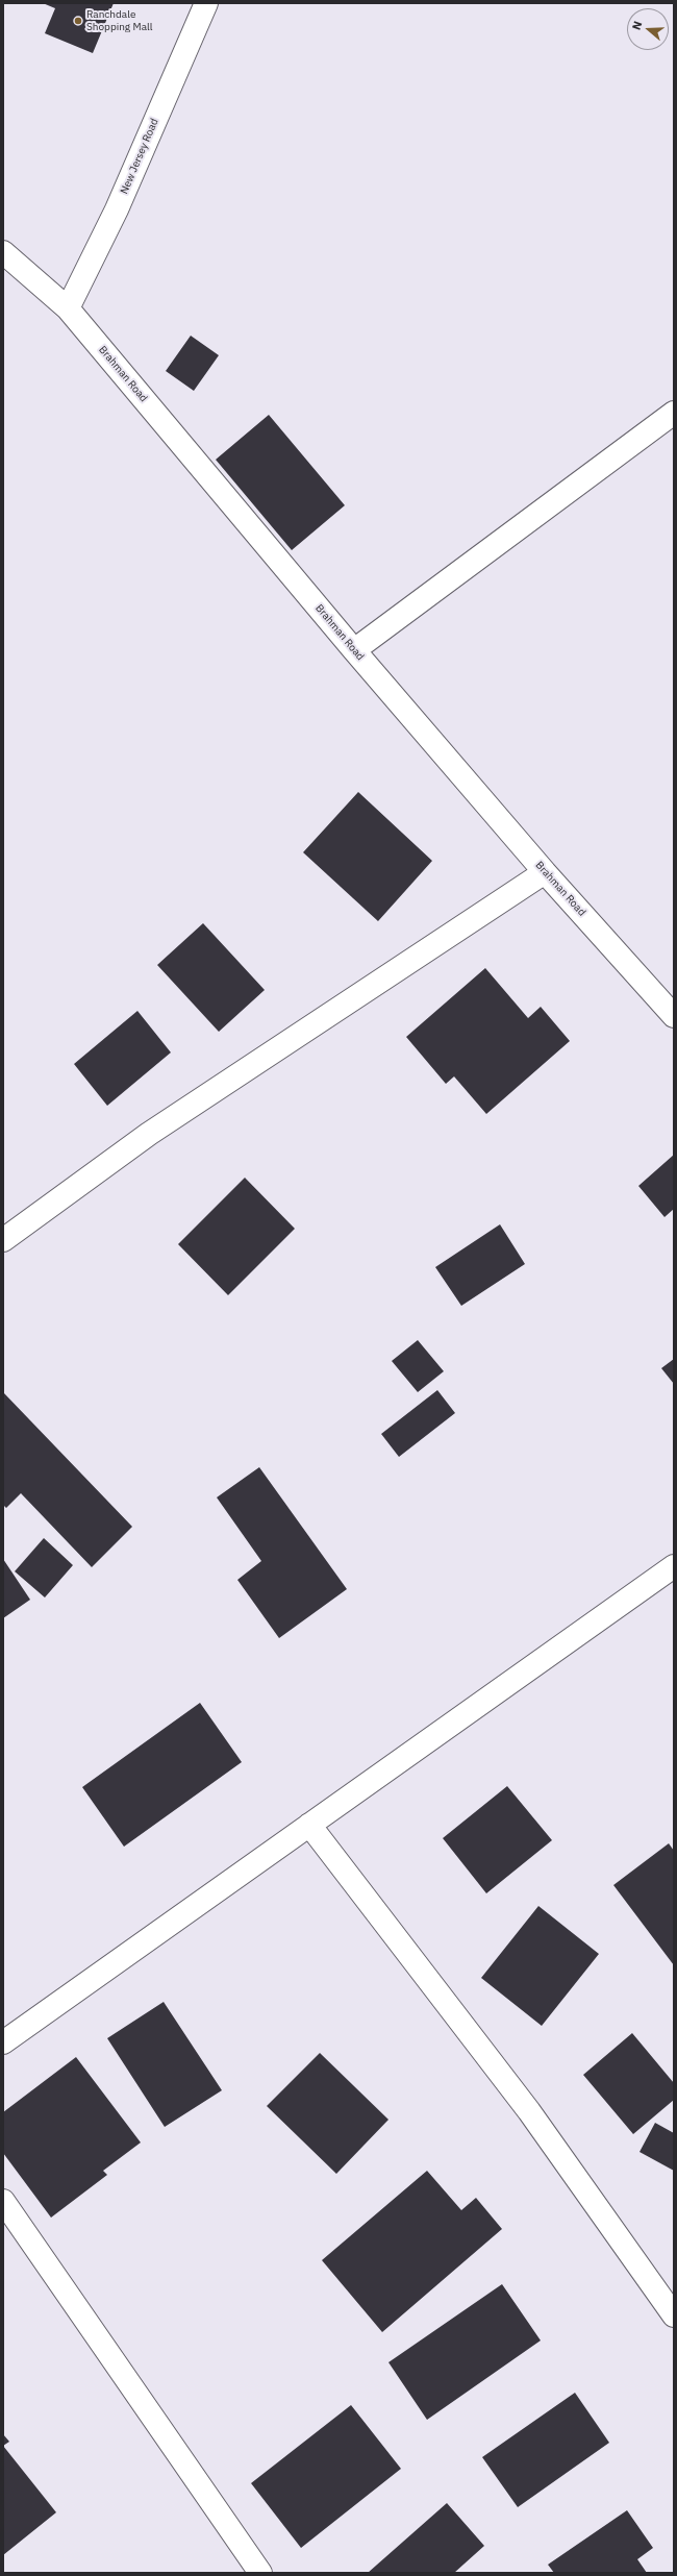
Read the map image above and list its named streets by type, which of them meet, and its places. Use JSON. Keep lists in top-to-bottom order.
{
  "streets": {
    "street": ["New Jersey Road", "Brahman Road"]
  },
  "crossings": [
    ["New Jersey Road", "Brahman Road"]
  ],
  "places": ["Ranchdale Shopping Mall"],
  "north": "left"
}
